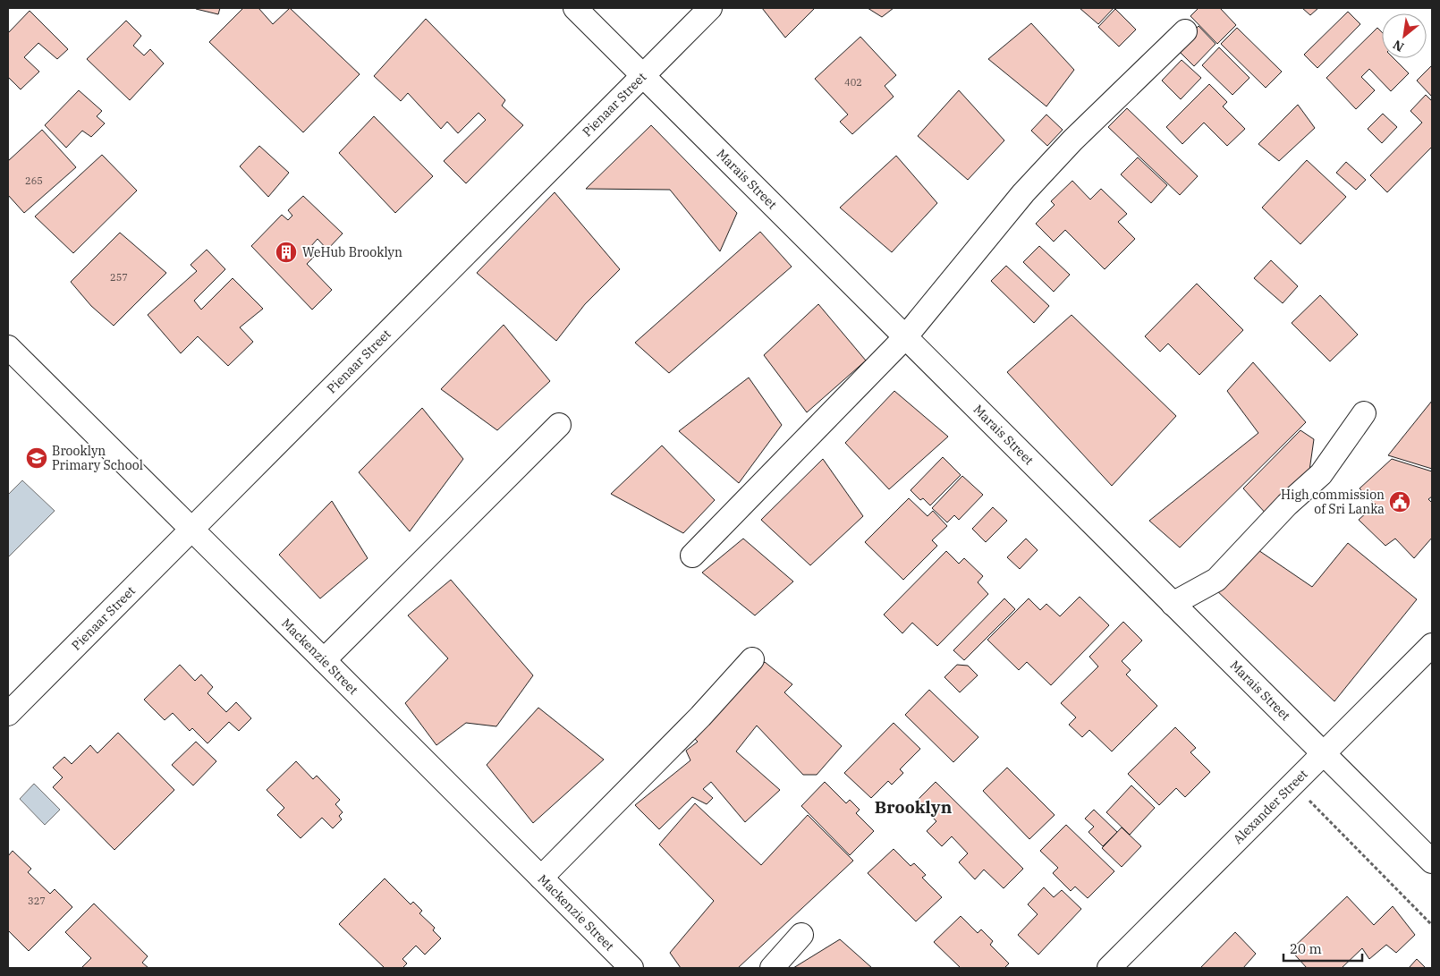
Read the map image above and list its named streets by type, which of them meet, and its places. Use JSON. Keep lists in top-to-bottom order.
{
  "streets": {
    "street": [
      "Pienaar Street",
      "Marais Street",
      "Mackenzie Street",
      "Alexander Street"
    ]
  },
  "crossings": [
    ["Pienaar Street", "Marais Street"],
    ["Pienaar Street", "Mackenzie Street"],
    ["Marais Street", "Alexander Street"]
  ],
  "districts": ["Brooklyn"],
  "places": {
    "building": ["WeHub Brooklyn"],
    "school or university": ["Brooklyn Primary School"],
    "public building": ["High commission of Sri Lanka"]
  },
  "house_numbers": [
    "402",
    "265",
    "257",
    "327"
  ],
  "scale_bar": "20 m",
  "north": "bottom left"
}
